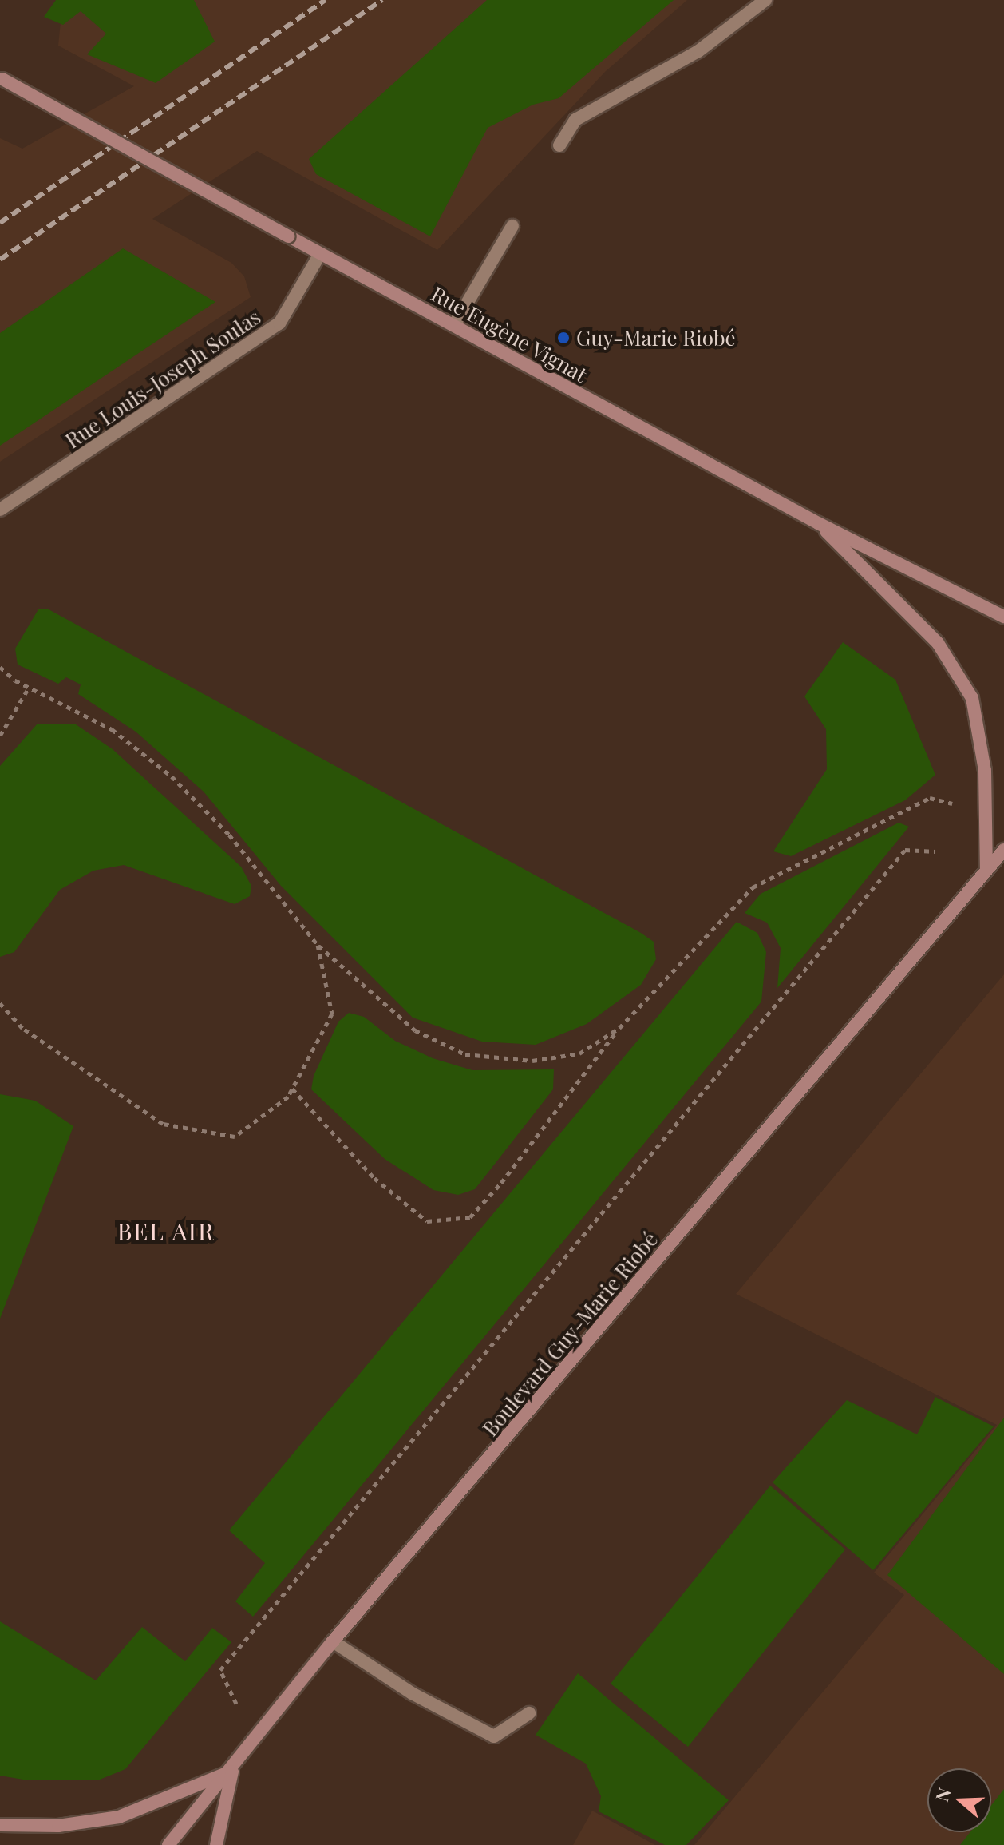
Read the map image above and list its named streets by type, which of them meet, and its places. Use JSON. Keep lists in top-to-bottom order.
{
  "streets": {
    "street": ["Rue Eugène Vignat", "Rue Louis-Joseph Soulas", "Boulevard Guy-Marie Riobé"]
  },
  "crossings": [
    ["Rue Eugène Vignat", "Rue Louis-Joseph Soulas"]
  ],
  "districts": ["BEL AIR"],
  "places": ["Guy-Marie Riobé"],
  "north": "left"
}
